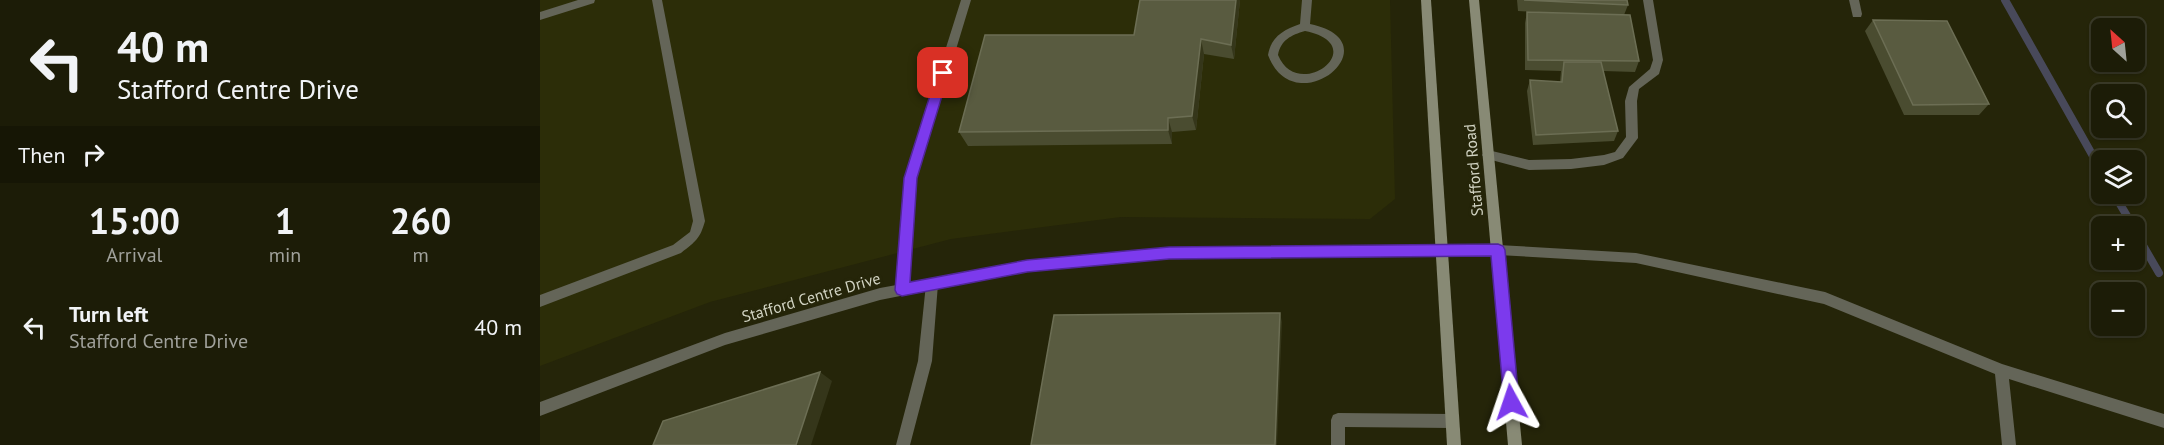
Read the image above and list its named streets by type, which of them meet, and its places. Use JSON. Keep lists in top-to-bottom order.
{
  "streets": {
    "main road": ["Stafford Road"],
    "street": ["Stafford Centre Drive"]
  },
  "crossings": [
    ["Stafford Road", "Stafford Centre Drive"]
  ],
  "north": "top left",
  "page": {
    "turn": ["40 m", "Stafford Centre Drive"],
    "map_buttons": ["+", "−"],
    "then": "Then",
    "eta": [
      "15:00",
      "Arrival",
      "1",
      "min",
      "260",
      "m"
    ],
    "list": [
      {
        "name": "Turn left",
        "note": "Stafford Centre Drive",
        "value": "40 m"
      }
    ]
  }
}
